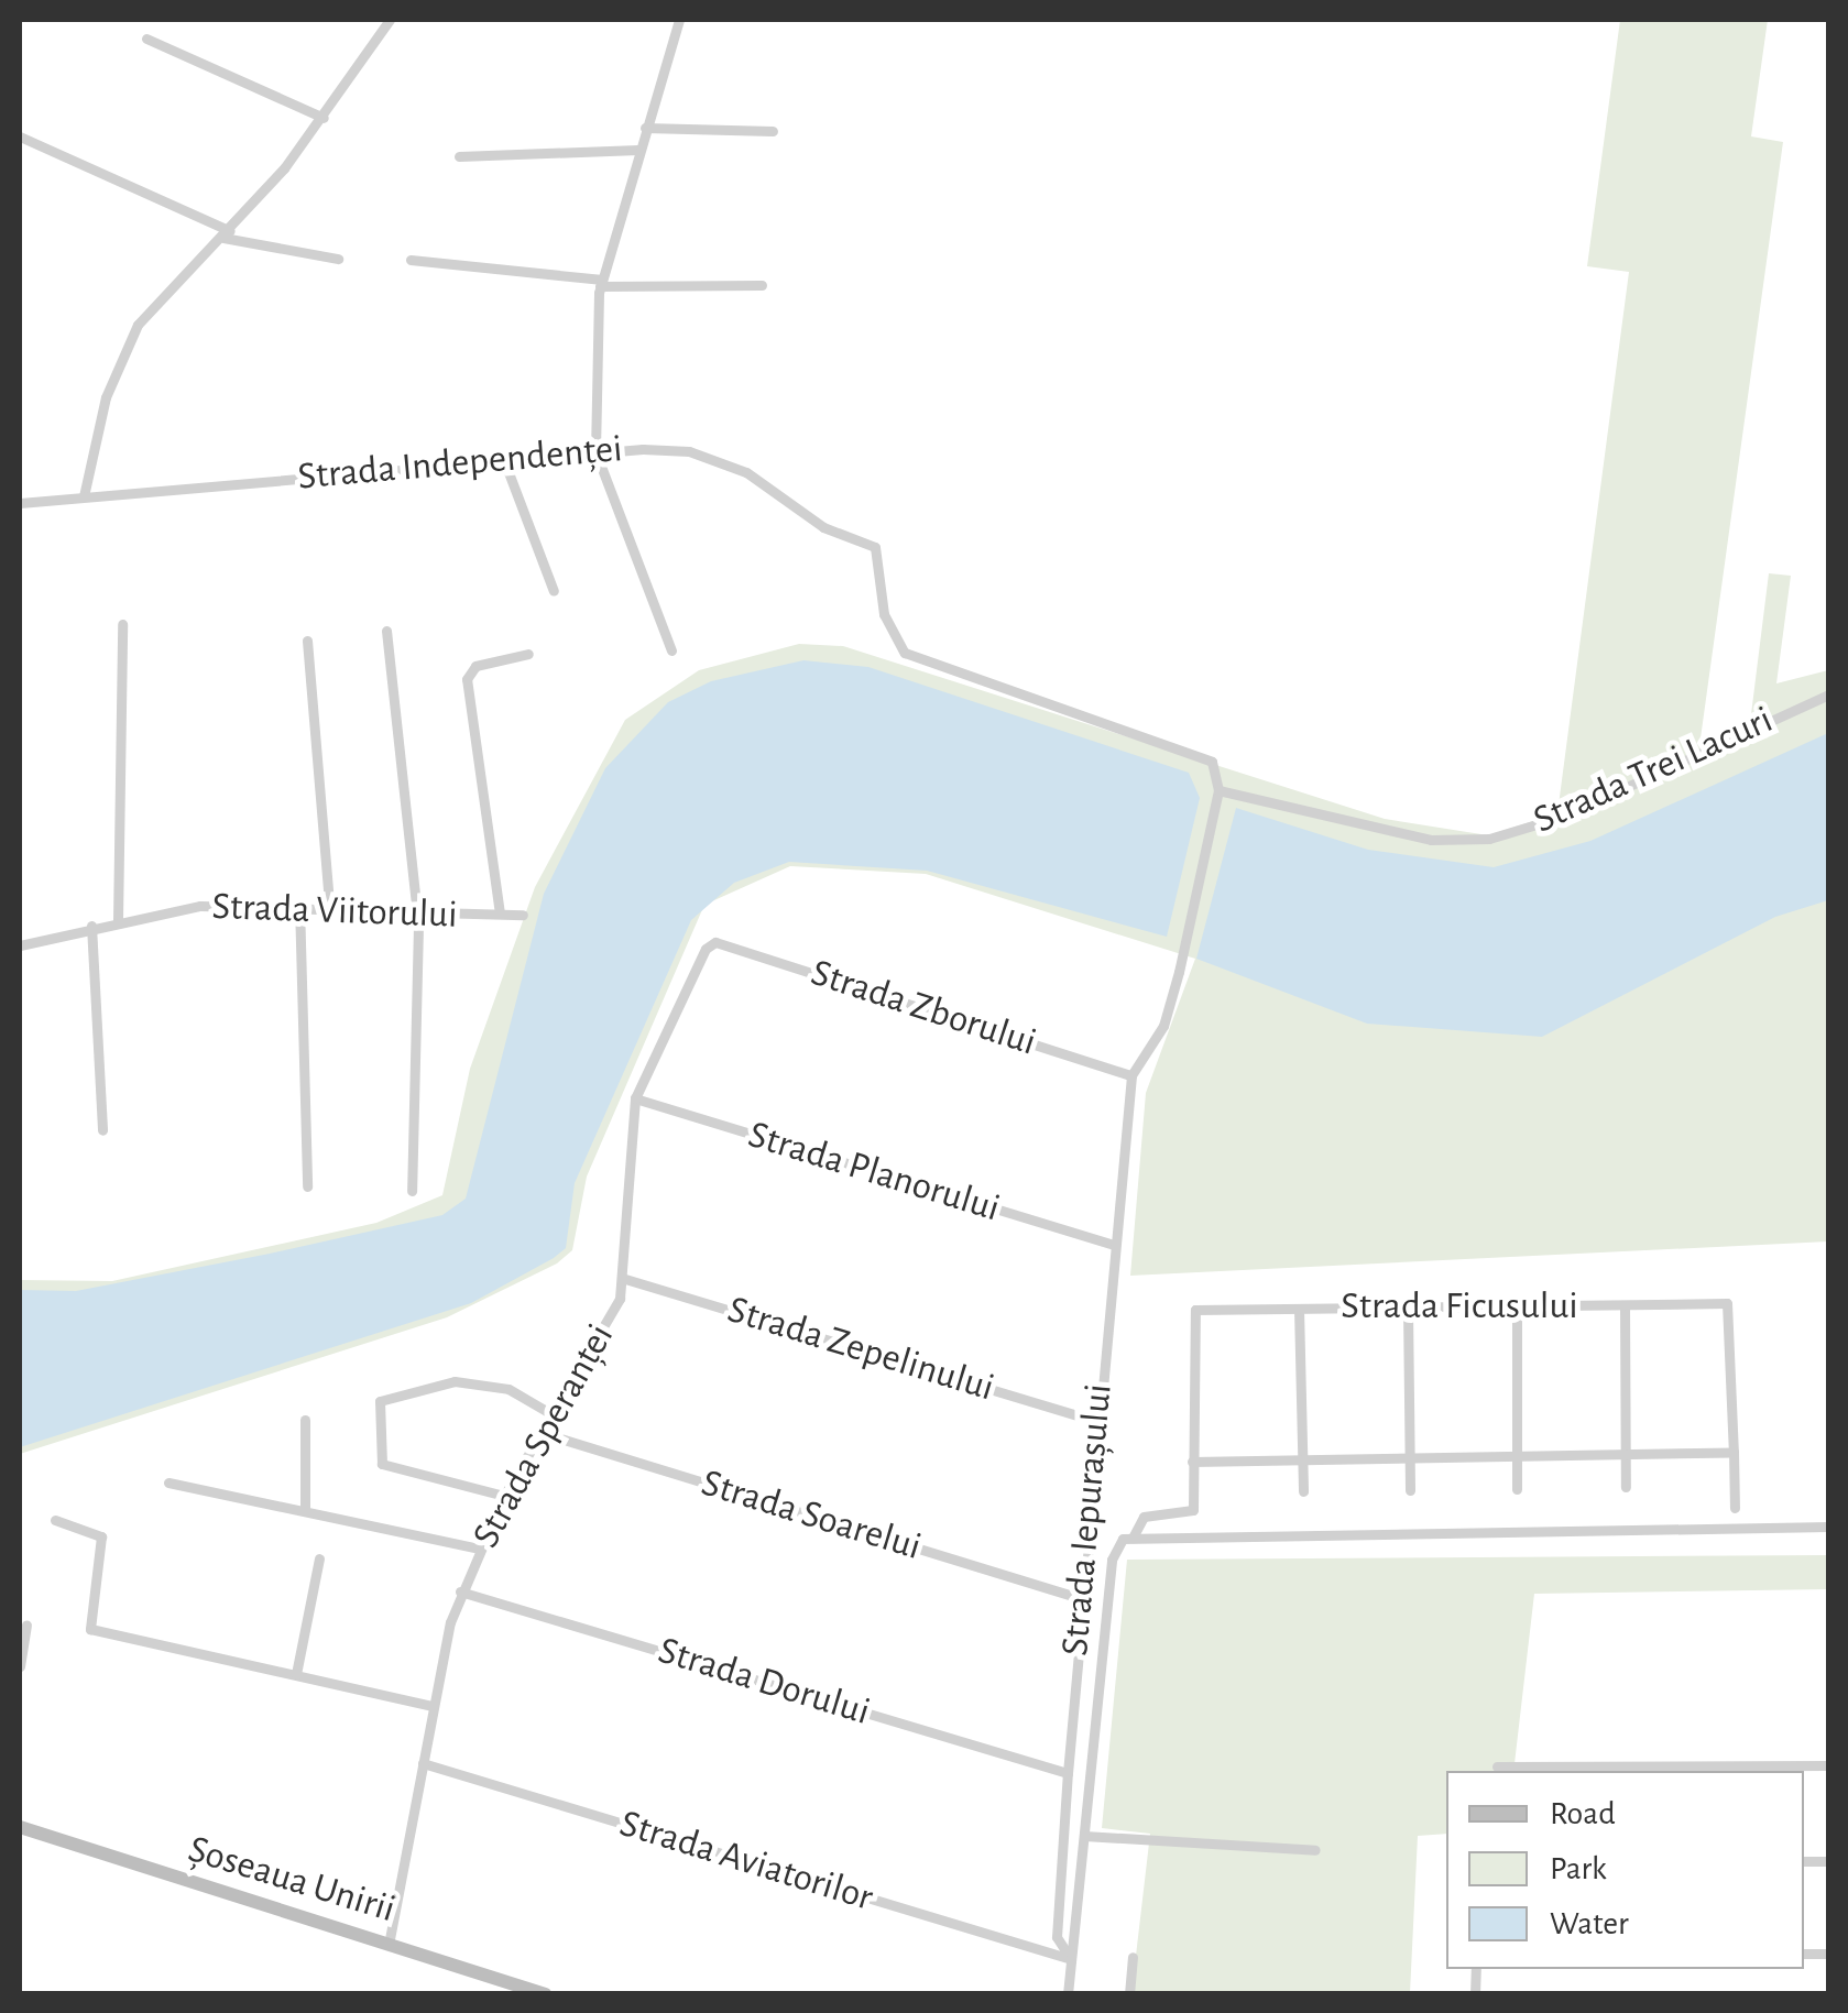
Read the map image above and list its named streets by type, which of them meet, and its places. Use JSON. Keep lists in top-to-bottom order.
{
  "streets": {
    "main road": ["Șoseaua Unirii"],
    "street": [
      "Strada Independenței",
      "Strada Trei Lacuri",
      "Strada Viitorului",
      "Strada Zborului",
      "Strada Planorului",
      "Strada Ficusului",
      "Strada Zepelinului",
      "Strada Speranței",
      "Strada Soarelui",
      "Strada Iepurașului",
      "Strada Dorului",
      "Strada Aviatorilor"
    ]
  },
  "crossings": [
    ["Strada Independenței", "Strada Trei Lacuri"],
    ["Strada Zborului", "Strada Speranței"],
    ["Strada Zborului", "Strada Iepurașului"],
    ["Strada Planorului", "Strada Speranței"],
    ["Strada Planorului", "Strada Iepurașului"],
    ["Strada Ficusului", "Strada Iepurașului"],
    ["Strada Zepelinului", "Strada Speranței"],
    ["Strada Zepelinului", "Strada Iepurașului"],
    ["Strada Speranței", "Strada Soarelui"],
    ["Strada Speranței", "Strada Dorului"],
    ["Strada Speranței", "Strada Aviatorilor"],
    ["Strada Speranței", "Șoseaua Unirii"],
    ["Strada Soarelui", "Strada Iepurașului"],
    ["Strada Iepurașului", "Strada Dorului"],
    ["Strada Iepurașului", "Strada Aviatorilor"]
  ],
  "legend": ["Road", "Park", "Water"]
}
